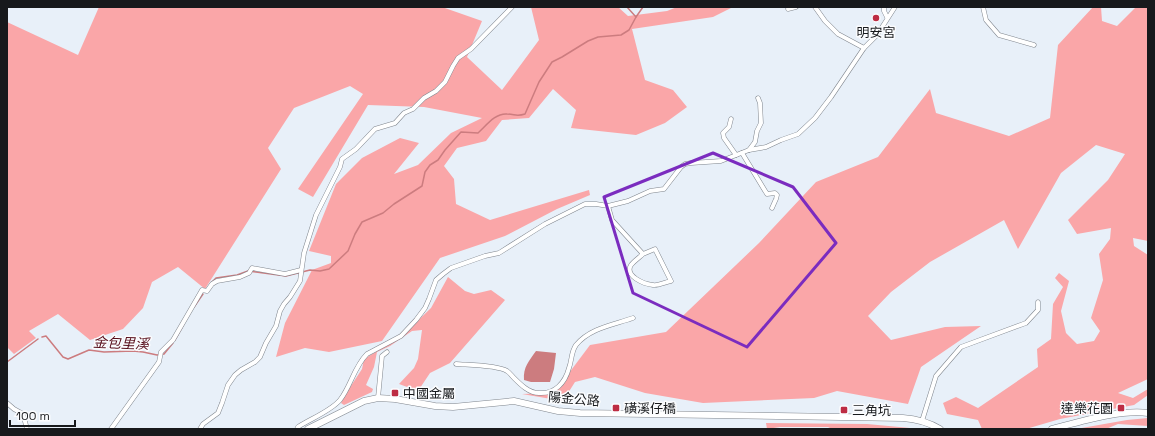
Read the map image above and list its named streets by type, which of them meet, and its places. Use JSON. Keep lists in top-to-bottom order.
{
  "streets": {
    "main road": ["陽金公路"]
  },
  "water": ["金包里溪"],
  "places": {
    "other": ["明安宮"],
    "transit": [
      "中國金屬",
      "磺溪仔橋",
      "達樂花園",
      "三角坑"
    ]
  },
  "scale_bar": "100 m"
}
